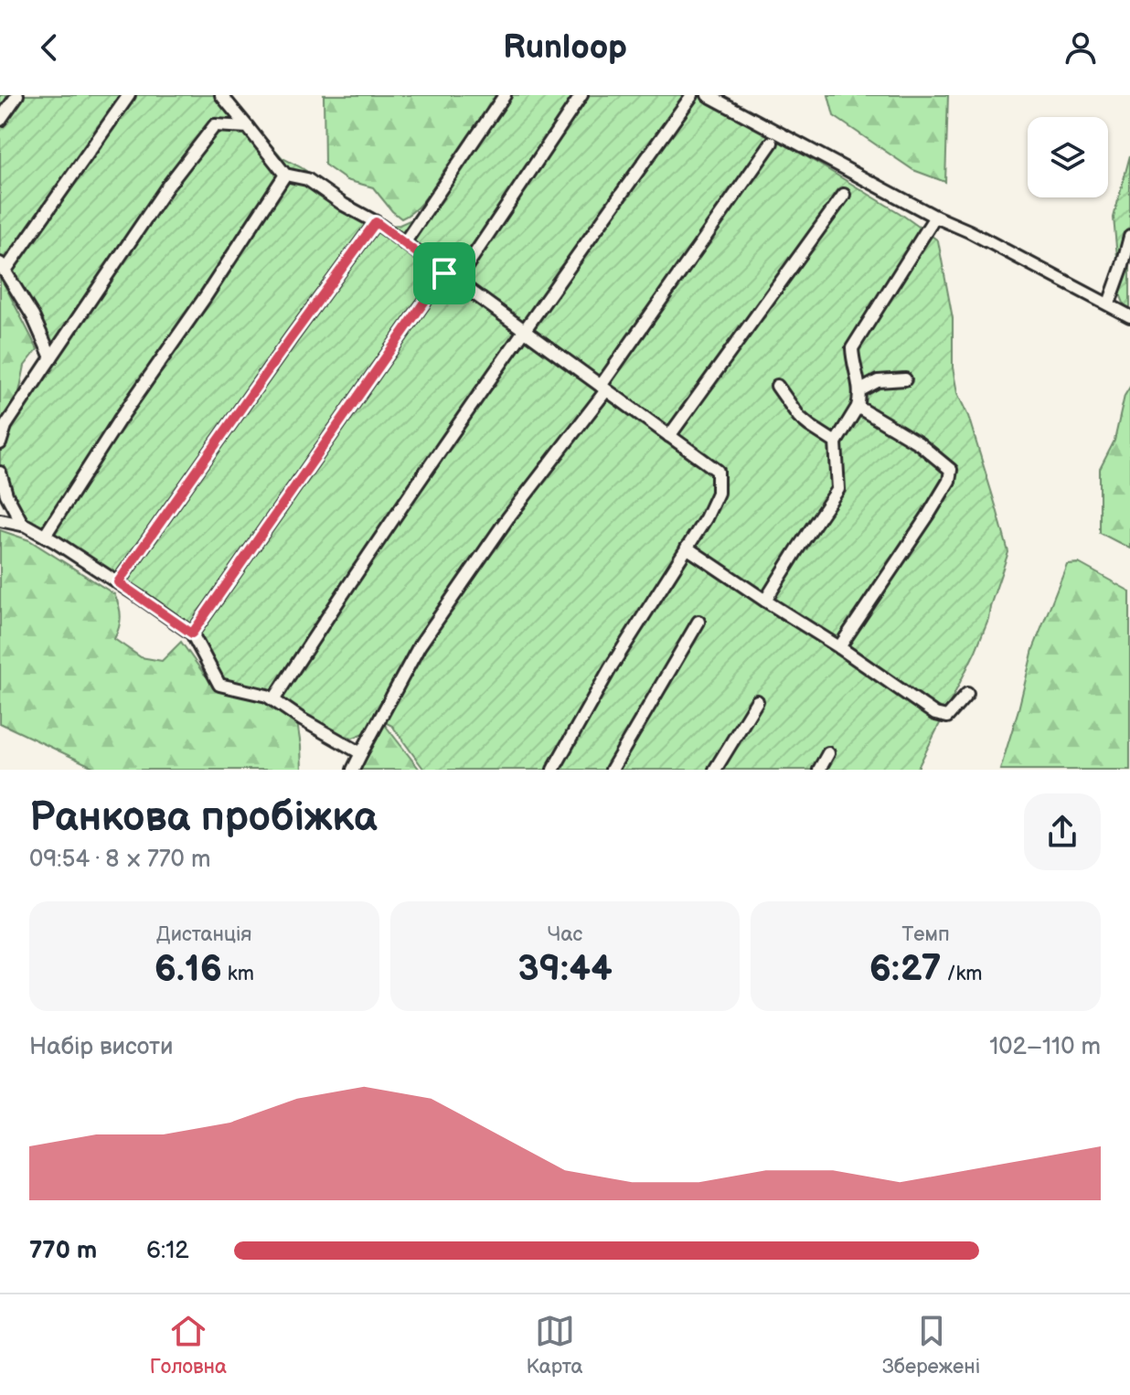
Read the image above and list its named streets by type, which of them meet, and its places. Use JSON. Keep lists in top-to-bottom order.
{
  "page": {
    "header": "Runloop",
    "heading": ["Ранкова пробіжка", "09:54 · 8 × 770 m"],
    "stats": [
      ["Дистанція", "6.16 km"],
      ["Час", "39:44"],
      ["Темп", "6:27 /km"]
    ],
    "chart": ["Набір висоти", "102–110 m"],
    "list": [
      {
        "name": "770 m",
        "note": "6:12"
      }
    ],
    "tabs": ["Головна", "Карта", "Збережені"]
  }
}
